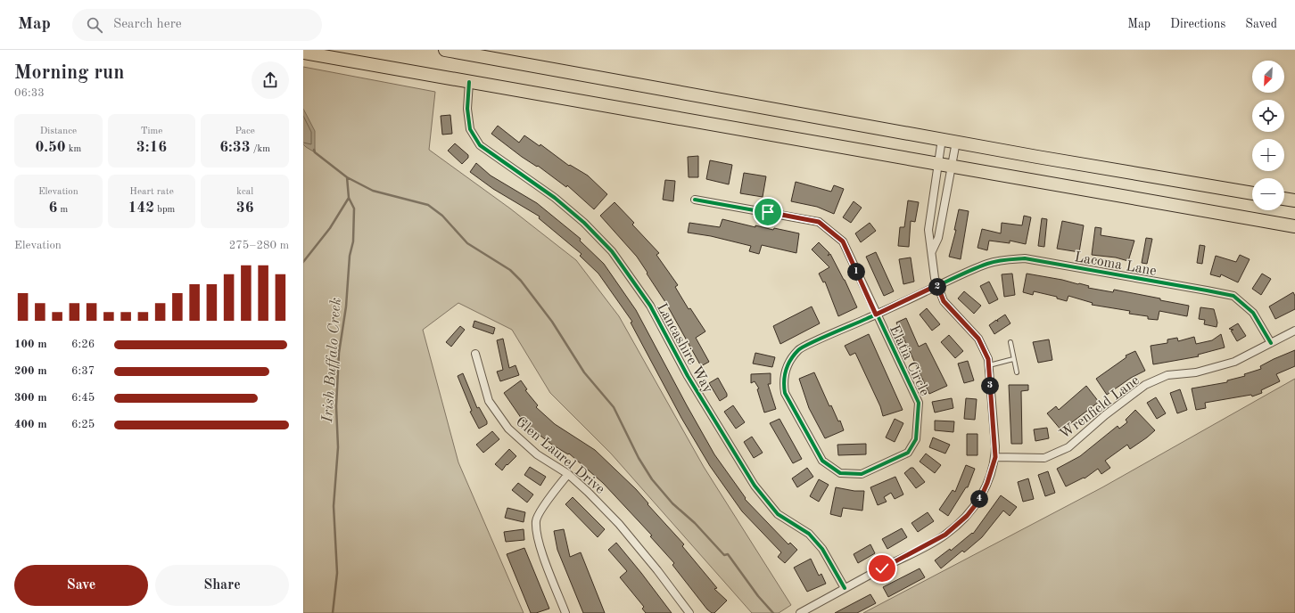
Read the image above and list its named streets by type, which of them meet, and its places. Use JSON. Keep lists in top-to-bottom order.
{
  "streets": {
    "street": [
      "Lacoma Lane",
      "Lancashire Way",
      "Elatia Circle",
      "Wrenfield Lane",
      "Glen Laurel Drive"
    ]
  },
  "crossings": [
    ["Lacoma Lane", "Elatia Circle"],
    ["Lacoma Lane", "Wrenfield Lane"]
  ],
  "water": ["Irish Buffalo Creek"],
  "north": "bottom left",
  "page": {
    "header": "Map",
    "search": "Search here",
    "nav": ["Map", "Directions", "Saved"],
    "heading": ["Morning run", "06:33"],
    "map_buttons": ["+", "−"],
    "stats": [
      ["Distance", "0.50 km"],
      ["Time", "3:16"],
      ["Pace", "6:33 /km"],
      ["Elevation", "6 m"],
      ["Heart rate", "142 bpm"],
      ["kcal", "36"]
    ],
    "chart": ["Elevation", "275–280 m"],
    "pins": [
      "1",
      "2",
      "3",
      "4"
    ],
    "list": [
      {
        "name": "100 m",
        "note": "6:26"
      },
      {
        "name": "200 m",
        "note": "6:37"
      },
      {
        "name": "300 m",
        "note": "6:45"
      },
      {
        "name": "400 m",
        "note": "6:25"
      }
    ],
    "buttons": ["Save", "Share"]
  }
}
